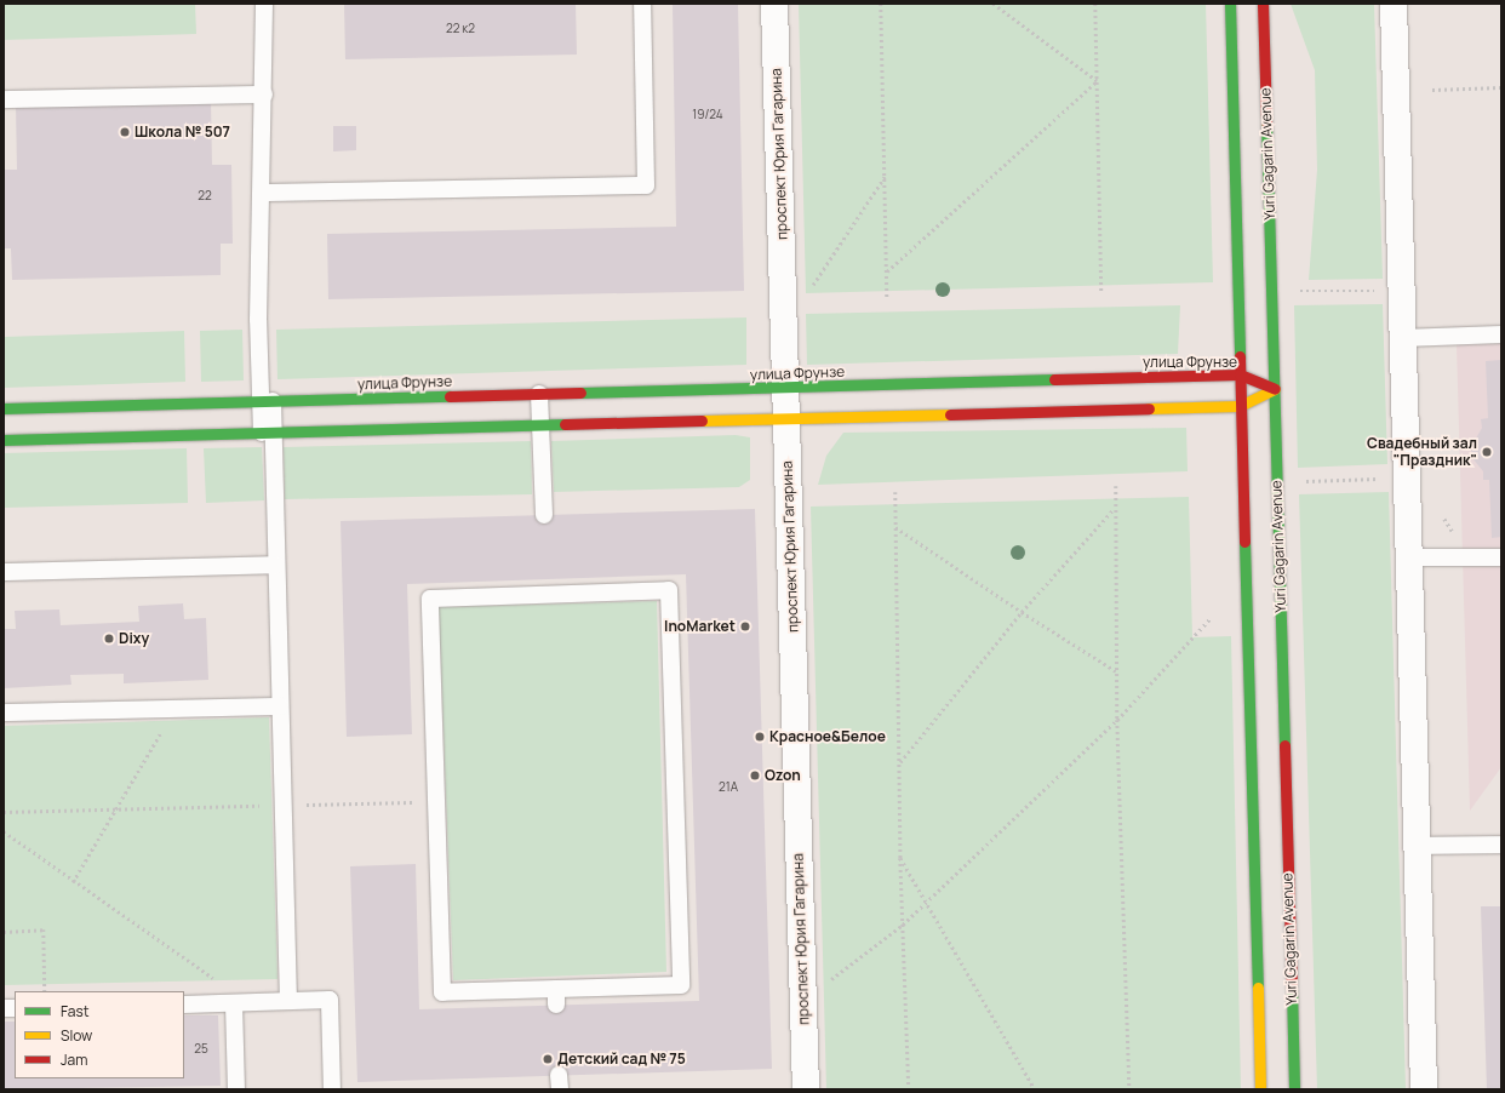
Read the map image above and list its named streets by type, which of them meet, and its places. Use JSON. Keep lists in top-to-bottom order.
{
  "streets": {
    "street": ["проспект Юрия Гагарина", "Yuri Gagarin Avenue", "улица Фрунзе"]
  },
  "crossings": [
    ["проспект Юрия Гагарина", "улица Фрунзе"],
    ["Yuri Gagarin Avenue", "улица Фрунзе"]
  ],
  "places": [
    "Школа № 507",
    "Свадебный зал \"Праздник\"",
    "InoMarket",
    "Dixy",
    "Красное&Белое",
    "Ozon",
    "Детский сад № 75"
  ],
  "house_numbers": [
    "22 к2",
    "19/24",
    "22",
    "21А",
    "25"
  ],
  "legend": ["Fast", "Slow", "Jam"]
}
